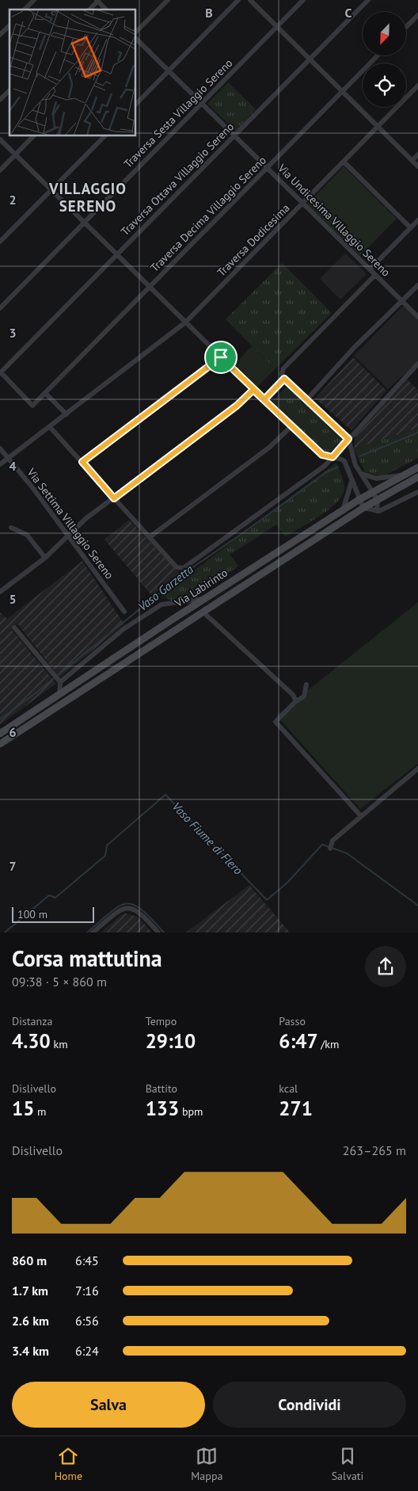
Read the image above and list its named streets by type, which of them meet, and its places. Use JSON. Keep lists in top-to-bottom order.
{
  "streets": {
    "street": [
      "Traversa Sesta Villaggio Sereno",
      "Traversa Ottava Villaggio Sereno",
      "Traversa Decima Villaggio Sereno",
      "Via Undicesima Villaggio Sereno",
      "Traversa Dodicesima",
      "Via Settima Villaggio Sereno",
      "Via Labirinto"
    ]
  },
  "crossings": [
    ["Traversa Sesta Villaggio Sereno", "Via Undicesima Villaggio Sereno"],
    ["Traversa Ottava Villaggio Sereno", "Traversa Decima Villaggio Sereno"],
    ["Traversa Ottava Villaggio Sereno", "Via Undicesima Villaggio Sereno"],
    ["Traversa Decima Villaggio Sereno", "Via Undicesima Villaggio Sereno"],
    ["Via Undicesima Villaggio Sereno", "Traversa Dodicesima"],
    ["Traversa Dodicesima", "Via Settima Villaggio Sereno"]
  ],
  "districts": ["VILLAGGIO SERENO"],
  "water": ["Vaso Garzetta", "Vaso Fiume di Flero"],
  "scale_bar": "100 m",
  "north": "bottom left",
  "page": {
    "scale": "100 m",
    "heading": ["Corsa mattutina", "09:38 · 5 × 860 m"],
    "stats": [
      ["Distanza", "4.30 km"],
      ["Tempo", "29:10"],
      ["Passo", "6:47 /km"],
      ["Dislivello", "15 m"],
      ["Battito", "133 bpm"],
      ["kcal", "271"]
    ],
    "chart": ["Dislivello", "263–265 m"],
    "list": [
      {
        "name": "860 m",
        "note": "6:45"
      },
      {
        "name": "1.7 km",
        "note": "7:16"
      },
      {
        "name": "2.6 km",
        "note": "6:56"
      },
      {
        "name": "3.4 km",
        "note": "6:24"
      }
    ],
    "buttons": ["Salva", "Condividi"],
    "tabs": ["Home", "Mappa", "Salvati"]
  },
  "grid": {
    "columns": ["B", "C"],
    "rows": [
      "2",
      "3",
      "4",
      "5",
      "6",
      "7"
    ]
  }
}
